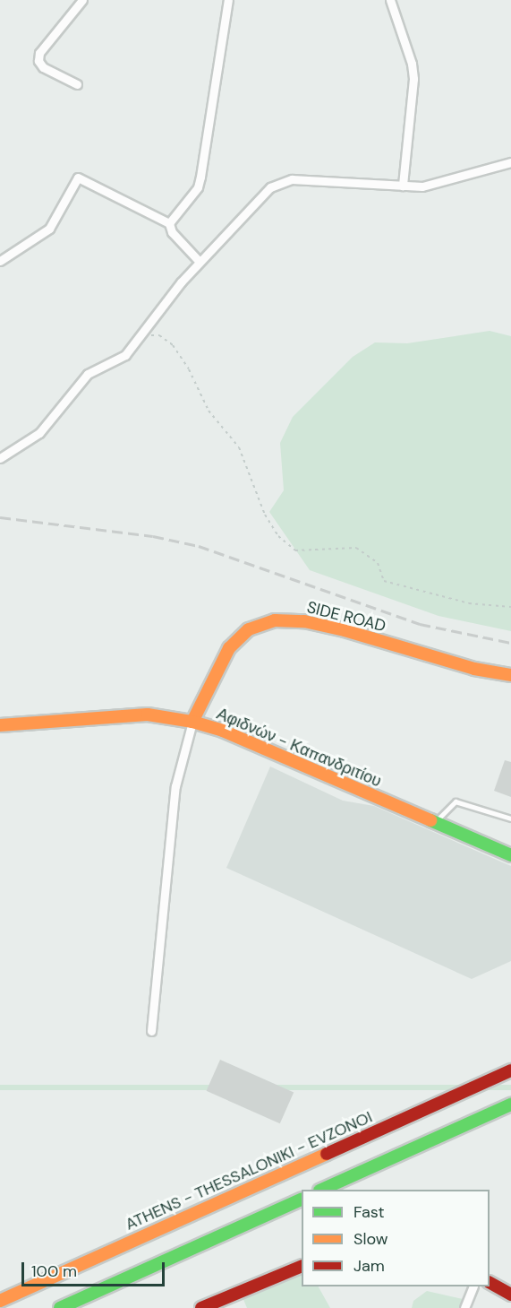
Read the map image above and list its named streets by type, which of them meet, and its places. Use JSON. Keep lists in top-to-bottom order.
{
  "streets": {
    "main road": ["SIDE ROAD", "Αφιδνών - Καπανδριτίου", "ATHENS - THESSALONIKI - EVZONOI"]
  },
  "crossings": [
    ["SIDE ROAD", "Αφιδνών - Καπανδριτίου"]
  ],
  "legend": ["Fast", "Slow", "Jam"],
  "scale_bar": "100 m"
}
